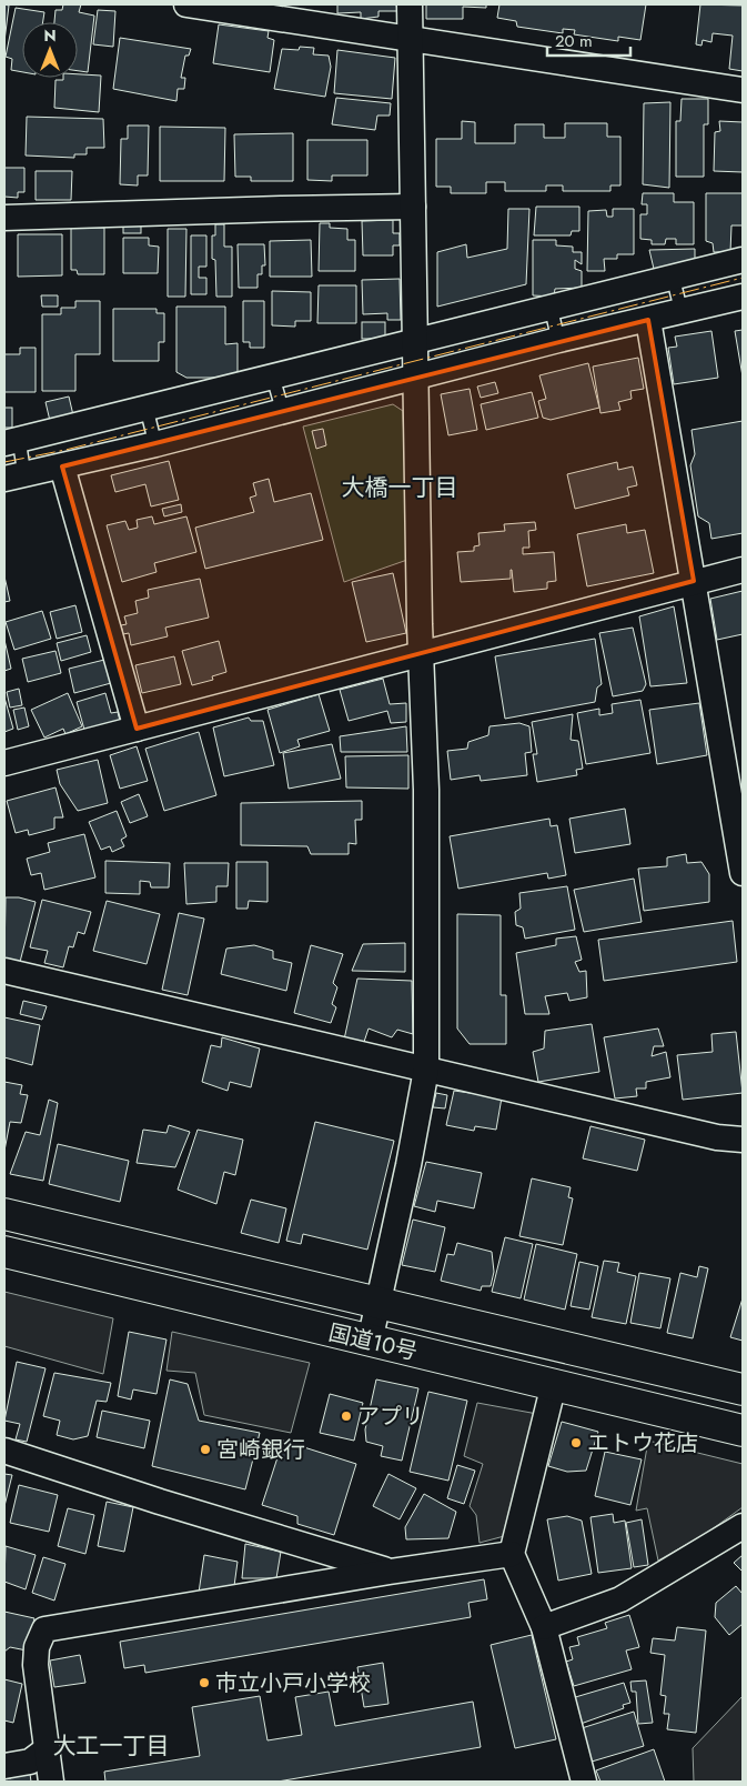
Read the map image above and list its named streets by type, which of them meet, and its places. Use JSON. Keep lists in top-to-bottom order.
{
  "streets": {
    "highway": ["国道10号"]
  },
  "districts": ["大橋一丁目", "大工一丁目"],
  "places": [
    "アプリ",
    "エトウ花店",
    "宮崎銀行",
    "市立小戸小学校"
  ],
  "scale_bar": "20 m",
  "north": "top"
}
